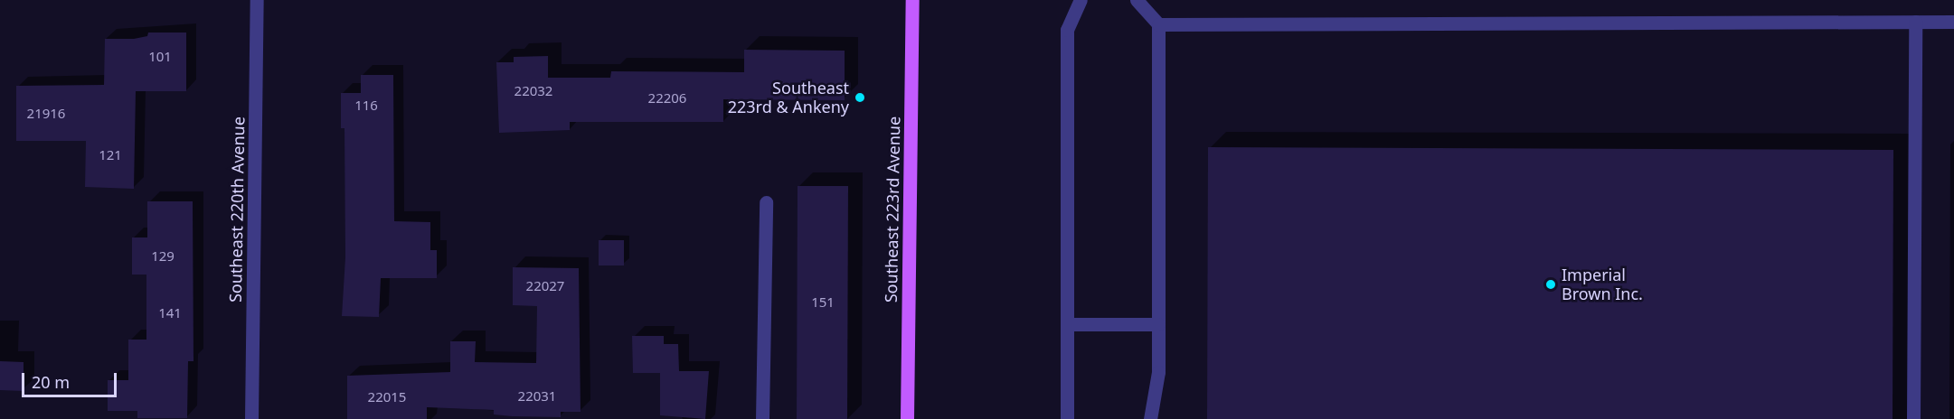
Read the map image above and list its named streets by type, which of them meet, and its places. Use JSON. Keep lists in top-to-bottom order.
{
  "streets": {
    "main road": ["Southeast 223rd Avenue"],
    "street": ["Southeast 220th Avenue"]
  },
  "places": ["Southeast 223rd & Ankeny", "Imperial Brown Inc."],
  "house_numbers": [
    "101",
    "22032",
    "22206",
    "116",
    "21916",
    "121",
    "129",
    "22027",
    "151",
    "141",
    "22031",
    "22015"
  ],
  "scale_bar": "20 m"
}
